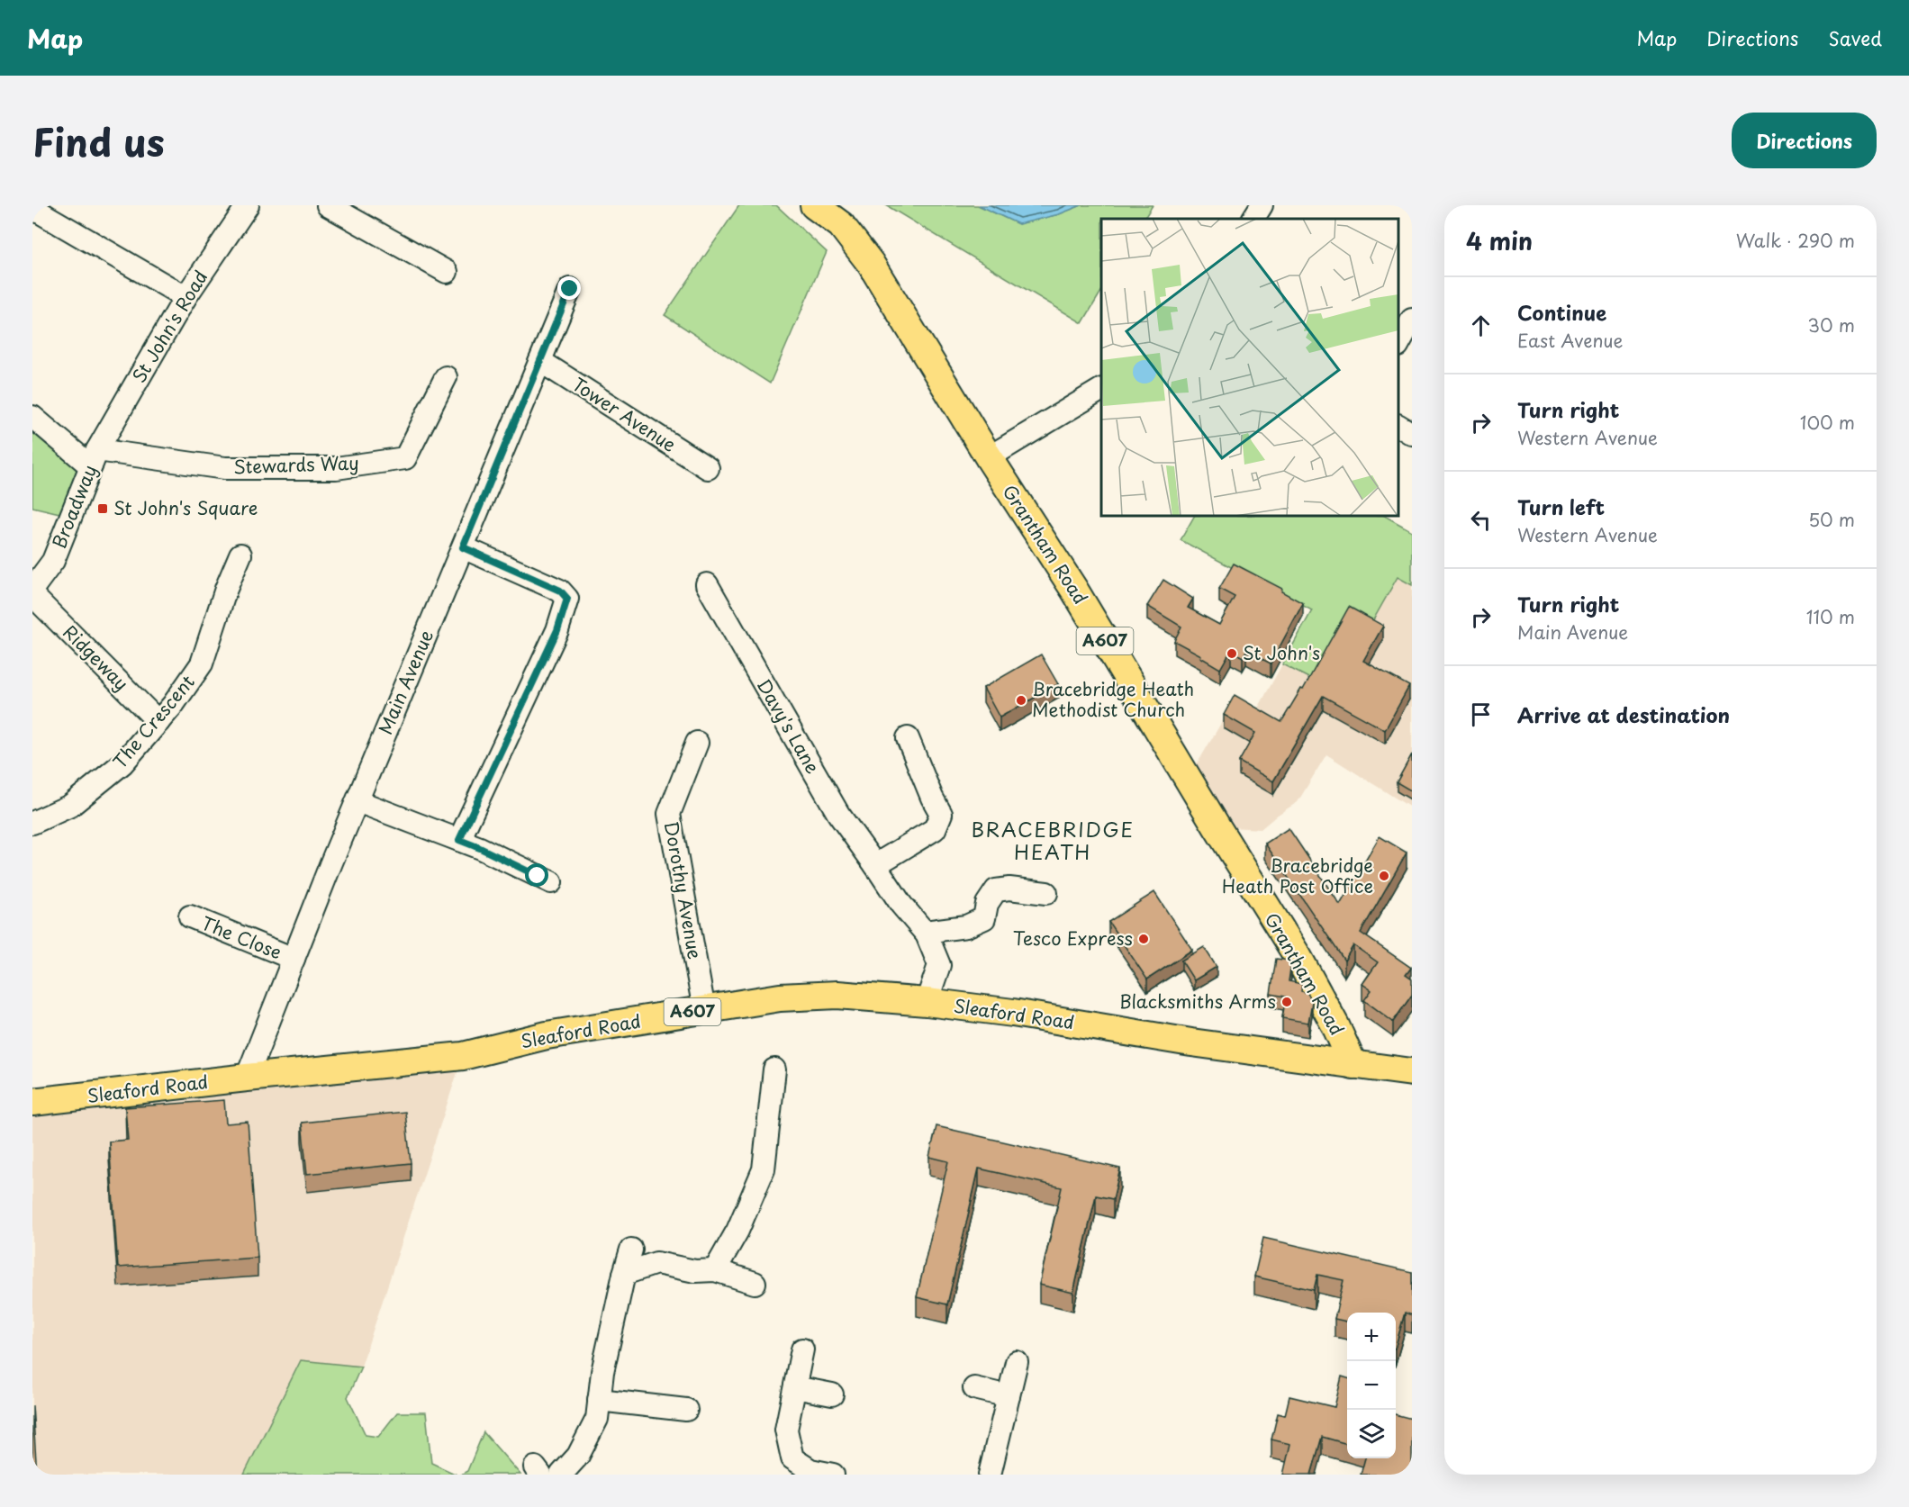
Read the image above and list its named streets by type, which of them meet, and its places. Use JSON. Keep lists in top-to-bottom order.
{
  "streets": {
    "main road": ["Grantham Road", "A607", "Sleaford Road"],
    "street": [
      "St John's Road",
      "Tower Avenue",
      "Stewards Way",
      "Broadway",
      "Ridgeway",
      "Main Avenue",
      "The Crescent",
      "Davy's Lane",
      "Dorothy Avenue",
      "The Close"
    ]
  },
  "crossings": [
    ["St John's Road", "Stewards Way"],
    ["St John's Road", "Broadway"],
    ["Tower Avenue", "Main Avenue"],
    ["Stewards Way", "Broadway"],
    ["Grantham Road", "A607"],
    ["Grantham Road", "Sleaford Road"],
    ["A607", "Sleaford Road"],
    ["Ridgeway", "The Crescent"],
    ["Main Avenue", "The Close"],
    ["Main Avenue", "Sleaford Road"],
    ["Davy's Lane", "Sleaford Road"],
    ["Dorothy Avenue", "Sleaford Road"]
  ],
  "districts": ["BRACEBRIDGE HEATH"],
  "places": {
    "transit": ["St John's Square"],
    "other": [
      "St John's",
      "Bracebridge Heath Methodist Church",
      "Bracebridge Heath Post Office",
      "Tesco Express",
      "Blacksmiths Arms"
    ]
  },
  "page": {
    "header": "Map",
    "nav": ["Map", "Directions", "Saved"],
    "title": "Find us",
    "buttons": "Directions",
    "heading": ["4 min", "Walk · 290 m"],
    "list": [
      ["Continue", "East Avenue", "30 m"],
      ["Turn right", "Western Avenue", "100 m"],
      ["Turn left", "Western Avenue", "50 m"],
      ["Turn right", "Main Avenue", "110 m"],
      "Arrive at destination"
    ],
    "map_buttons": ["+", "−"]
  }
}
